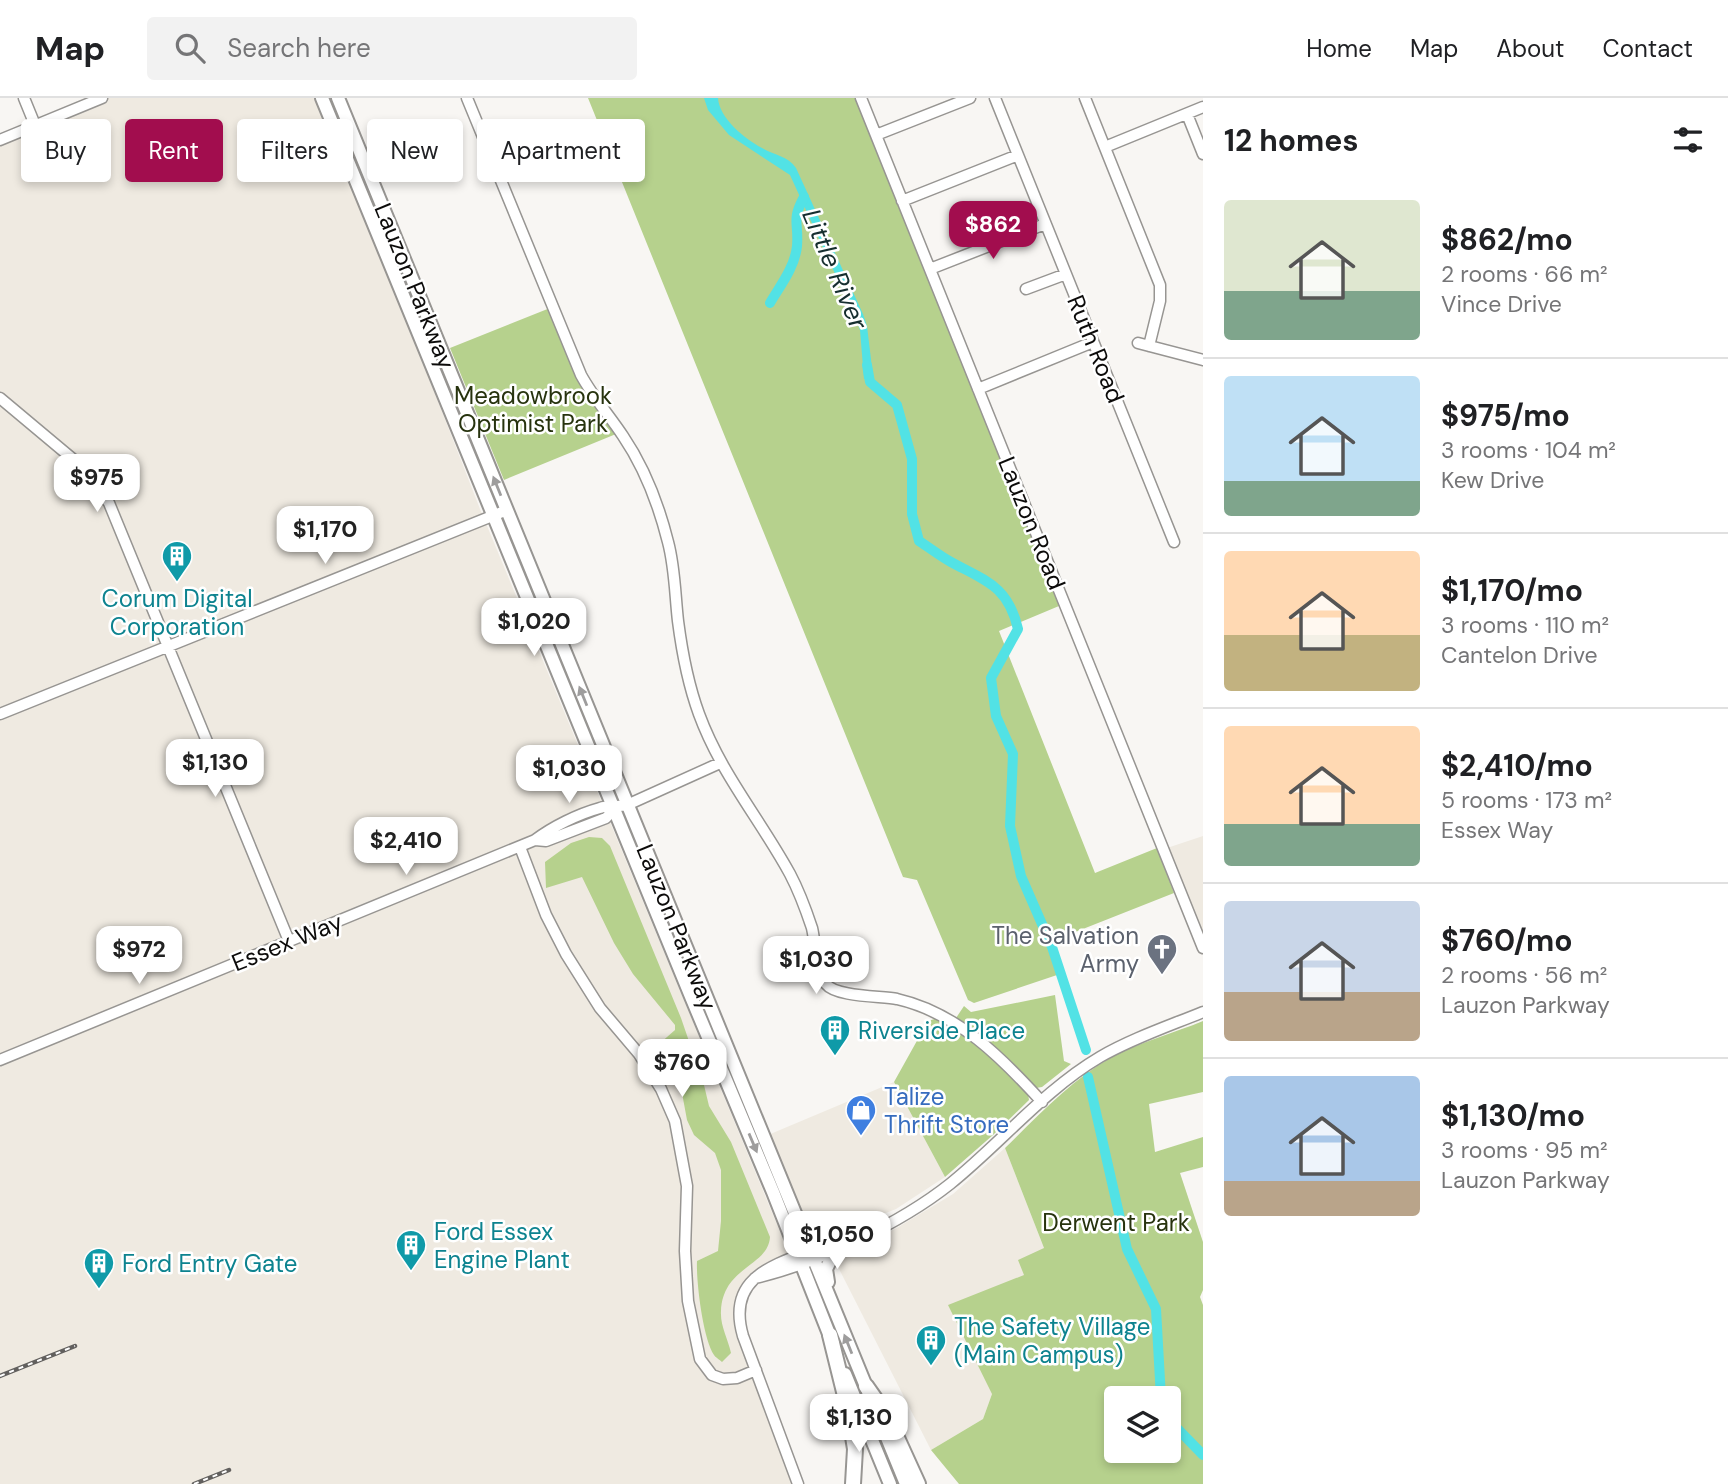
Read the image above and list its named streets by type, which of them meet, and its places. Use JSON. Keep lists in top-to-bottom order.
{
  "streets": {
    "main road": ["Lauzon Parkway"],
    "street": ["Ruth Road", "Lauzon Road", "Essex Way"]
  },
  "crossings": [
    ["Lauzon Parkway", "Essex Way"]
  ],
  "water": ["Little River"],
  "parks": ["Meadowbrook Optimist Park", "Derwent Park"],
  "places": {
    "building": [
      "Corum Digital Corporation",
      "Riverside Place",
      "Ford Essex Engine Plant",
      "Ford Entry Gate",
      "The Safety Village (Main Campus)"
    ],
    "church": ["The Salvation Army"],
    "shop": ["Talize Thrift Store"]
  },
  "page": {
    "header": "Map",
    "search": "Search here",
    "nav": [
      "Home",
      "Map",
      "About",
      "Contact"
    ],
    "heading": "12 homes",
    "chip": [
      "Buy",
      "Rent",
      "Filters",
      "New",
      "Apartment"
    ],
    "list": [
      {
        "name": "$862/mo",
        "note": "2 rooms · 66 m² · Vince Drive"
      },
      {
        "name": "$975/mo",
        "note": "3 rooms · 104 m² · Kew Drive"
      },
      {
        "name": "$1,170/mo",
        "note": "3 rooms · 110 m² · Cantelon Drive"
      },
      {
        "name": "$2,410/mo",
        "note": "5 rooms · 173 m² · Essex Way"
      },
      {
        "name": "$760/mo",
        "note": "2 rooms · 56 m² · Lauzon Parkway"
      },
      {
        "name": "$1,130/mo",
        "note": "3 rooms · 95 m² · Lauzon Parkway"
      }
    ],
    "price": [
      "$862",
      "$975",
      "$1,170",
      "$1,020",
      "$1,130",
      "$1,030",
      "$2,410",
      "$972",
      "$1,030",
      "$760",
      "$1,050",
      "$1,130"
    ]
  }
}
